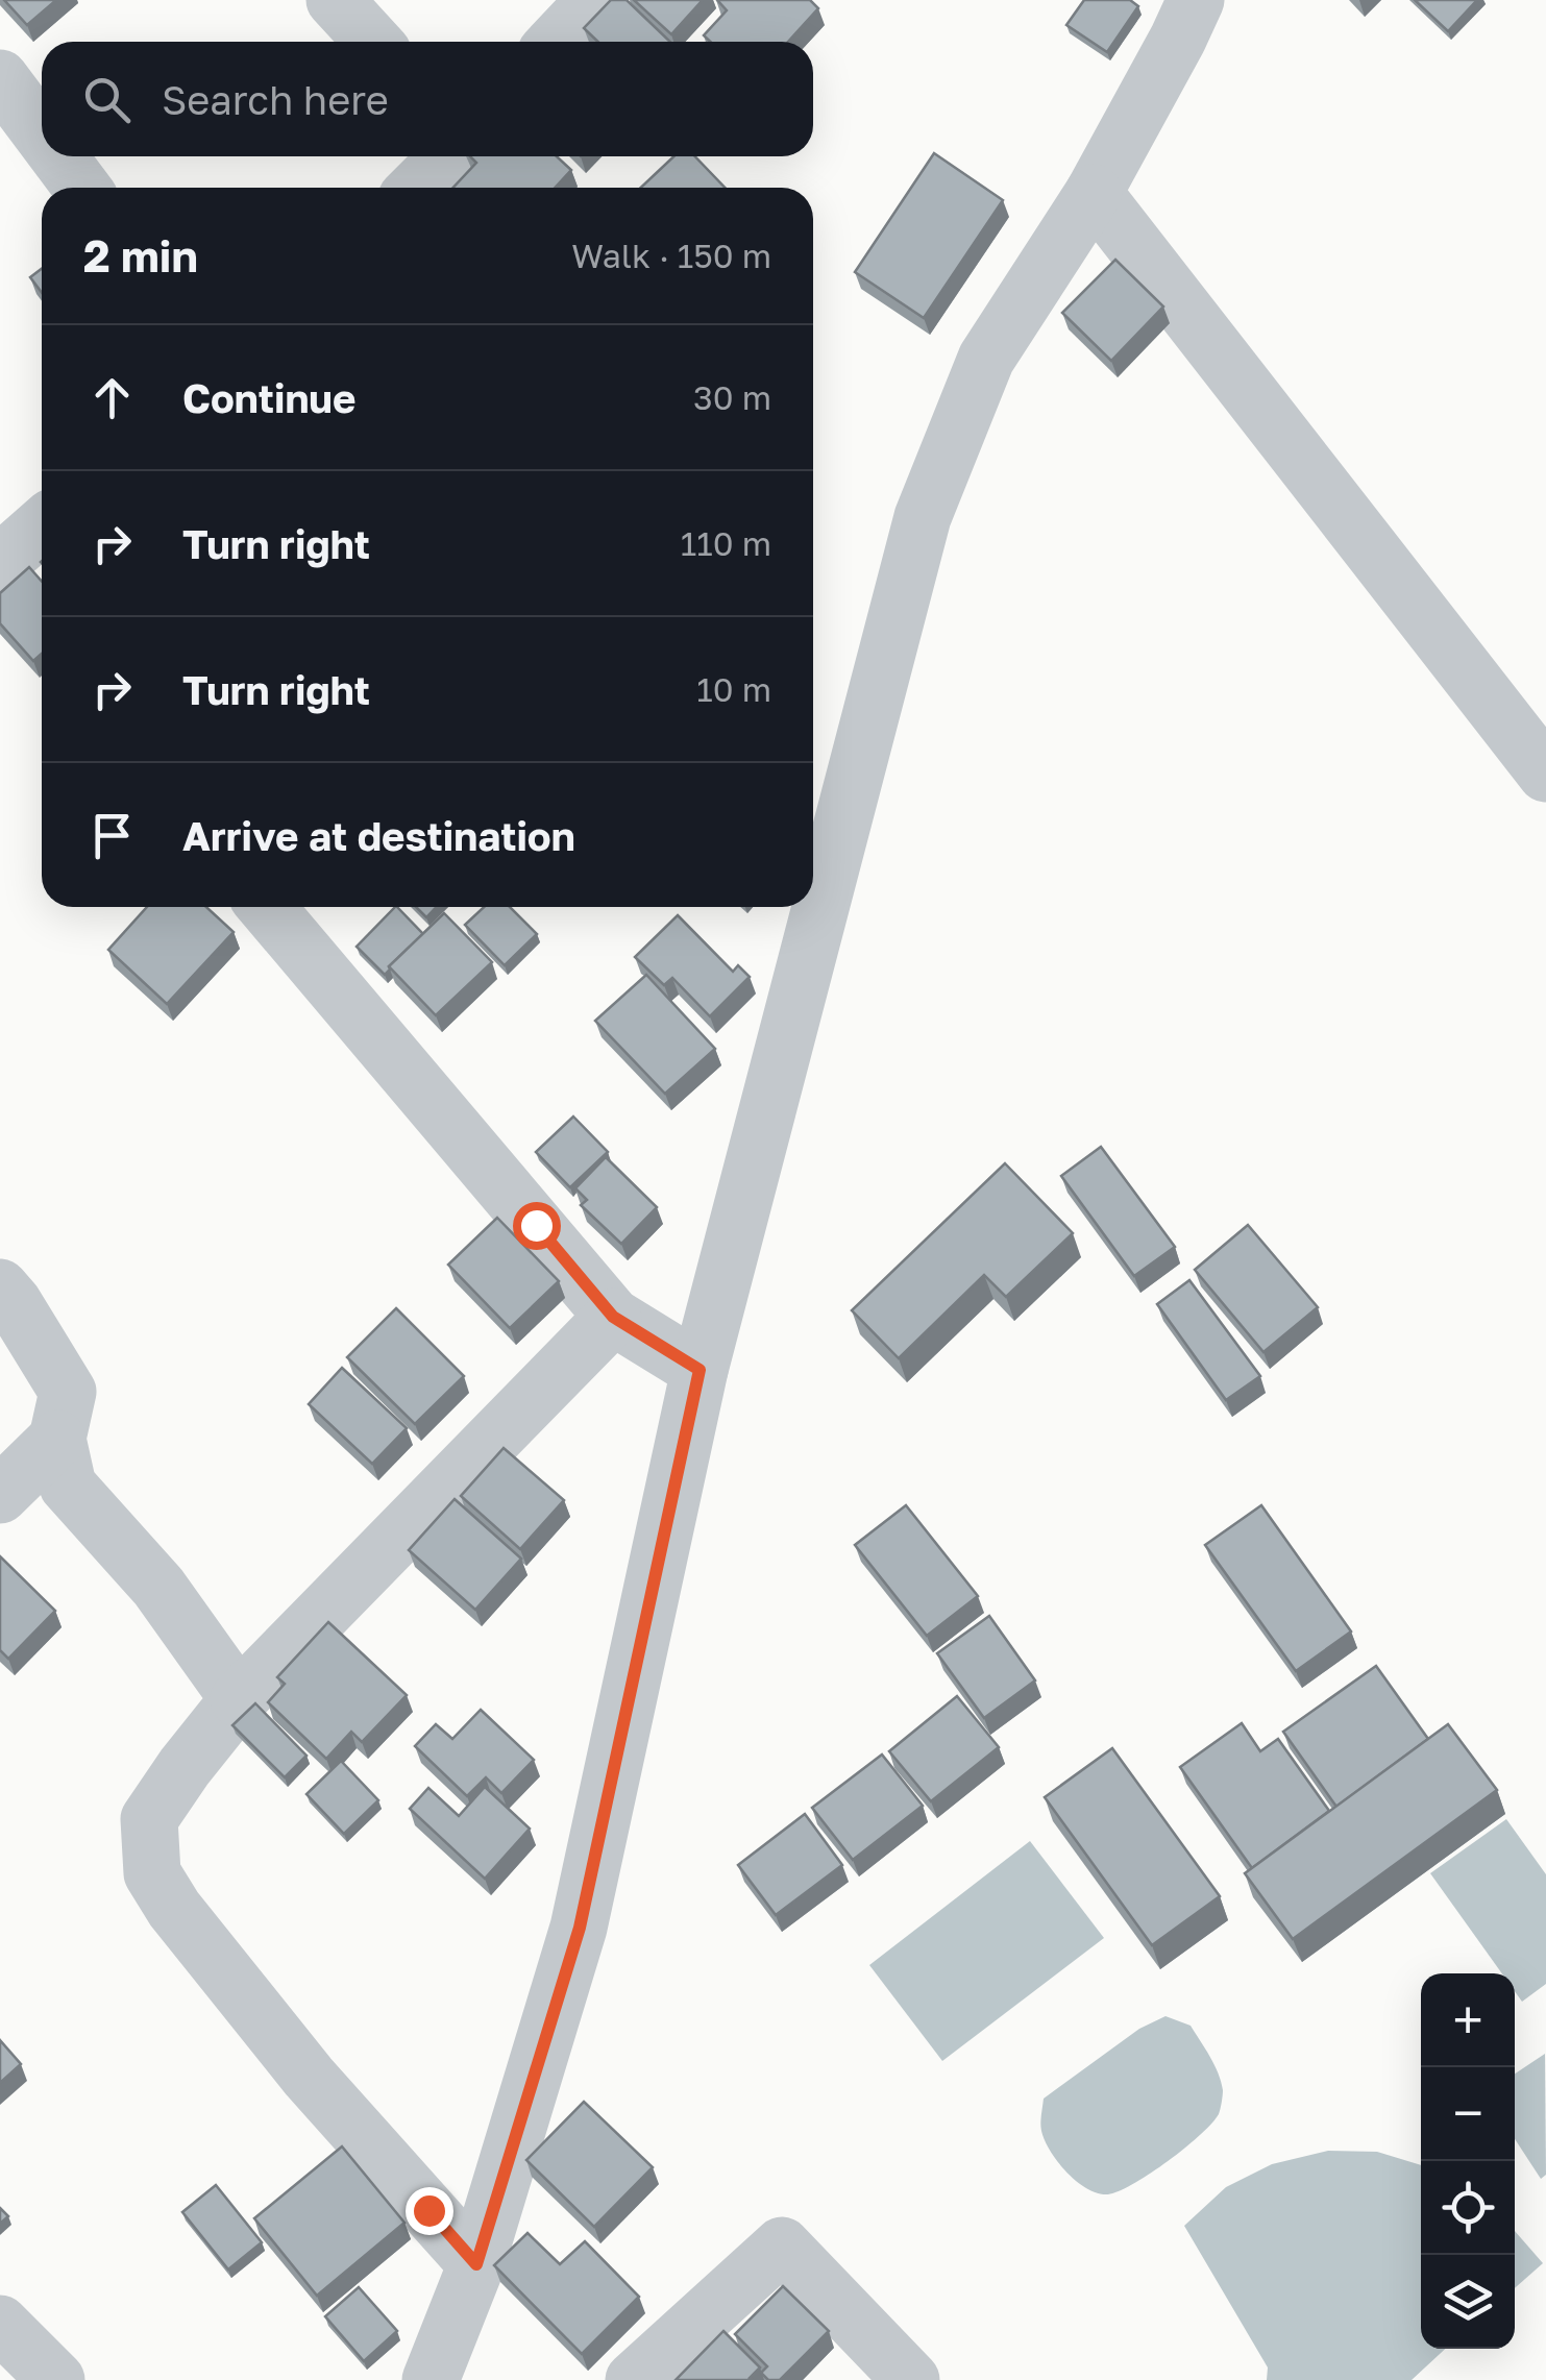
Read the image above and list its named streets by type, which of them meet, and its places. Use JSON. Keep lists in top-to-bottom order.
{
  "page": {
    "search": "Search here",
    "heading": ["2 min", "Walk · 150 m"],
    "list": [
      ["Continue", "30 m"],
      ["Turn right", "110 m"],
      ["Turn right", "10 m"],
      "Arrive at destination"
    ],
    "map_buttons": ["+", "−"]
  }
}
